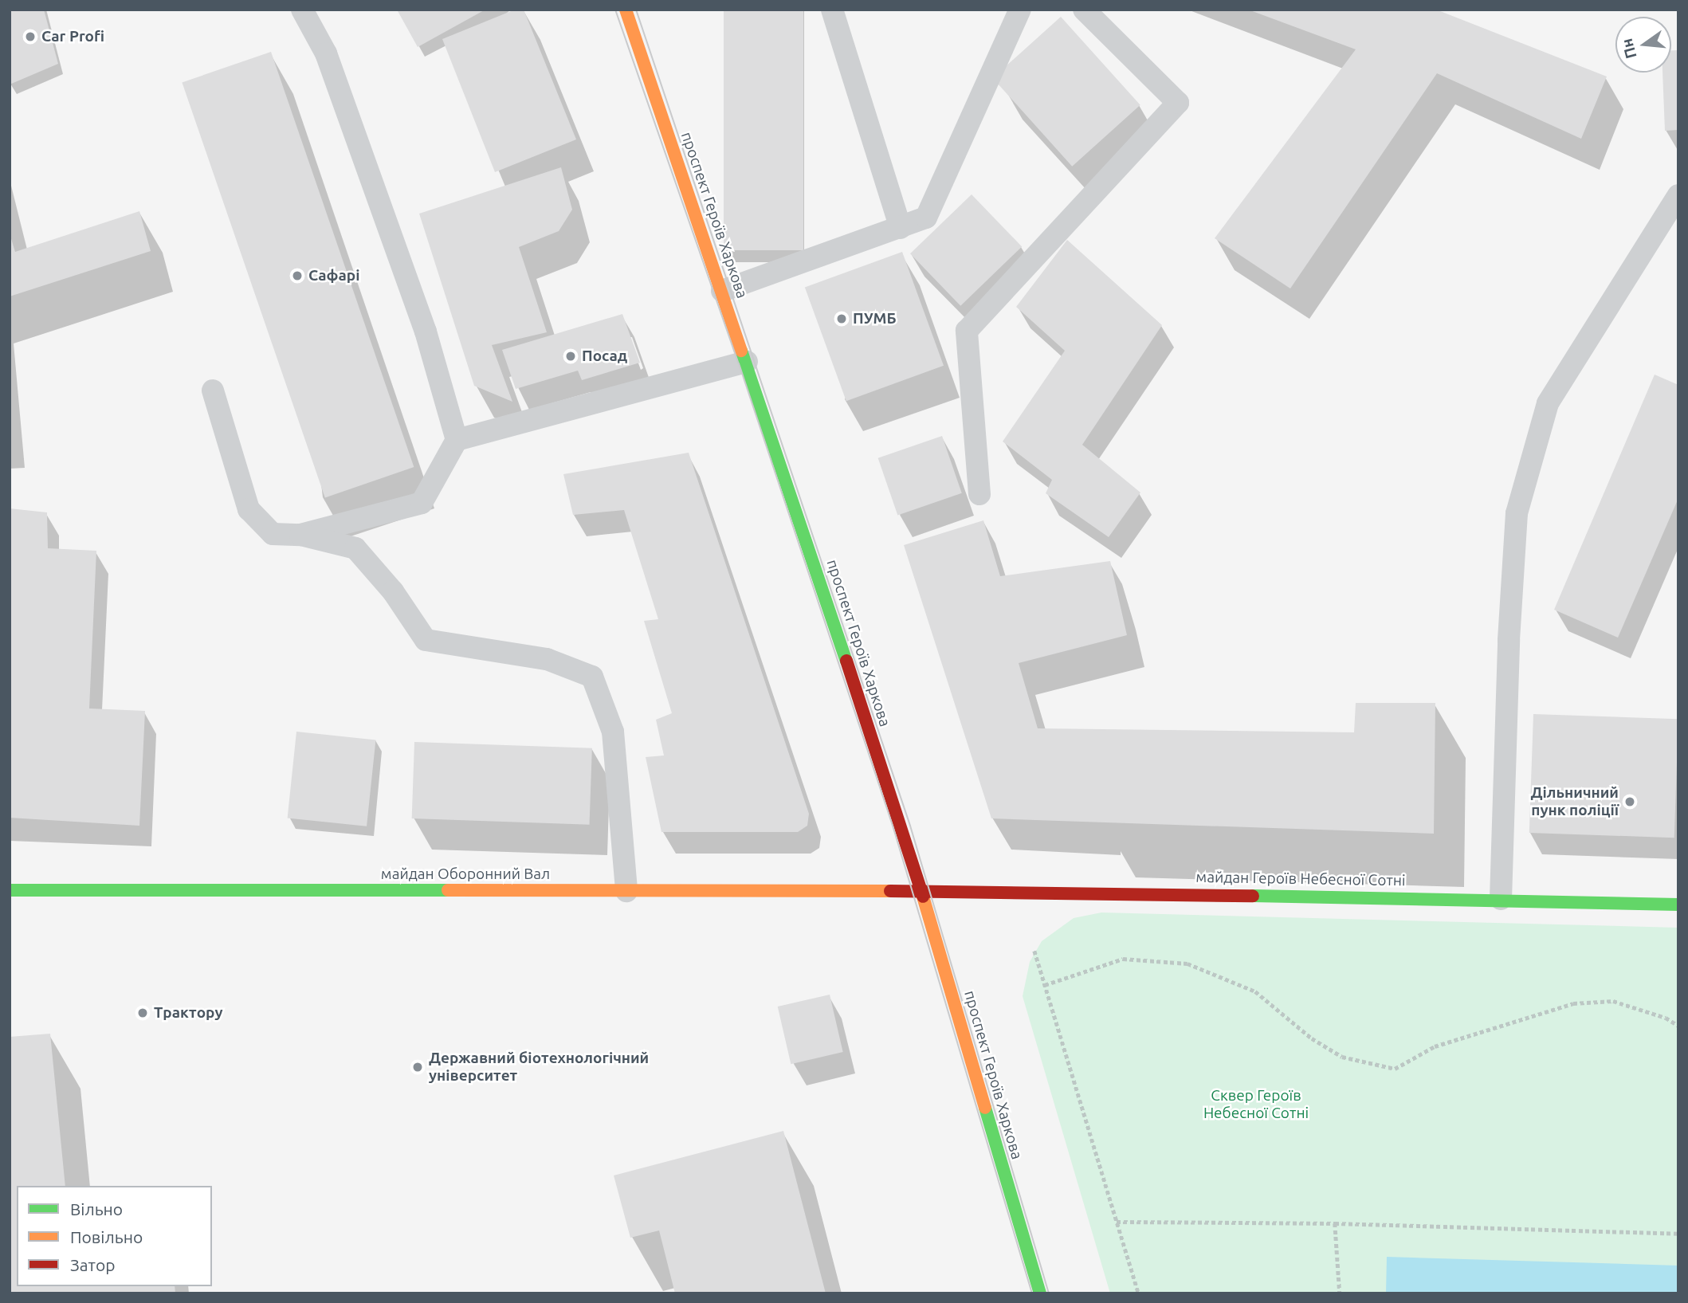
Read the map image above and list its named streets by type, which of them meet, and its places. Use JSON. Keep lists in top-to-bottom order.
{
  "streets": {
    "main road": ["проспект Героїв Харкова", "майдан Оборонний Вал", "майдан Героїв Небесної Сотні"]
  },
  "crossings": [
    ["проспект Героїв Харкова", "майдан Оборонний Вал"],
    ["проспект Героїв Харкова", "майдан Героїв Небесної Сотні"],
    ["майдан Оборонний Вал", "майдан Героїв Небесної Сотні"]
  ],
  "parks": ["Сквер Героїв Небесної Сотні"],
  "places": [
    "Car Profi",
    "Сафарі",
    "ПУМБ",
    "Посад",
    "Дільничний пунк поліції",
    "Трактору",
    "Державний біотехнологічний університет"
  ],
  "legend": ["Вільно", "Повільно", "Затор"],
  "north": "left"
}
